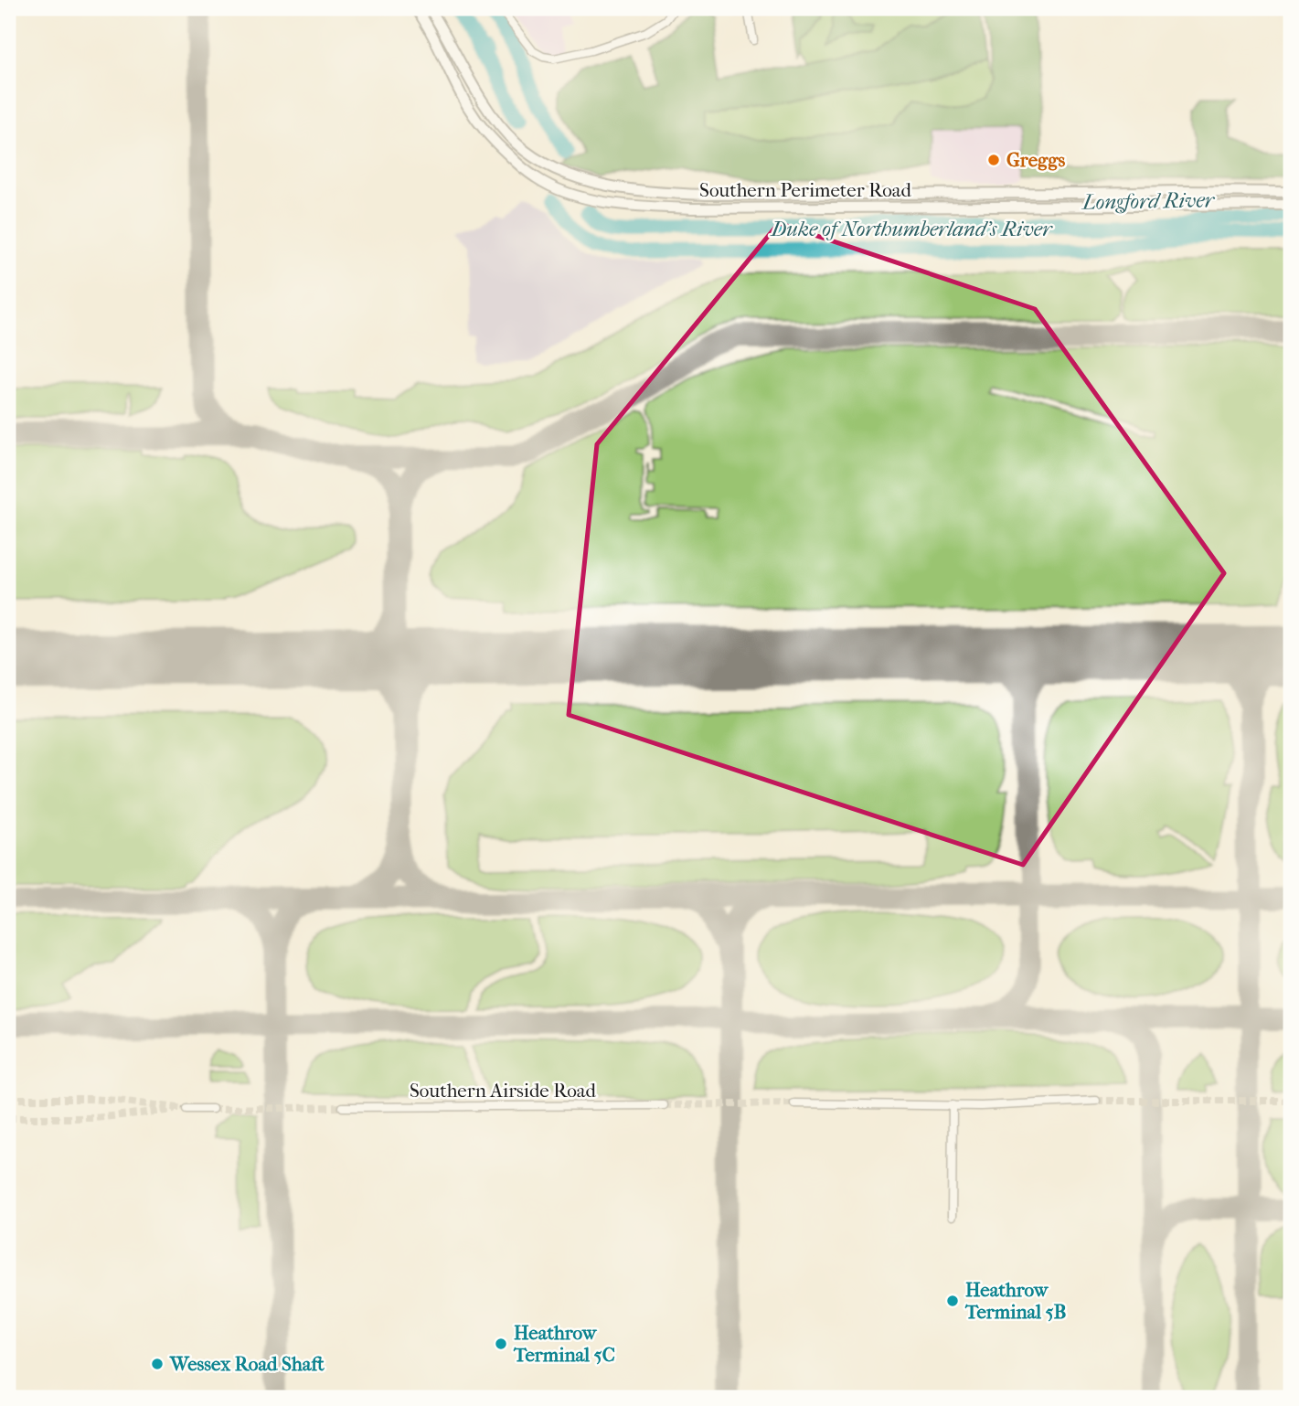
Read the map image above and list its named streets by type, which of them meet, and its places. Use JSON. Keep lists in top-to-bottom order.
{
  "streets": {
    "street": ["Southern Perimeter Road", "Southern Airside Road"]
  },
  "water": ["Longford River", "Duke of Northumberland's River"],
  "places": [
    "Greggs",
    "Heathrow Terminal 5B",
    "Heathrow Terminal 5C",
    "Wessex Road Shaft"
  ]
}
